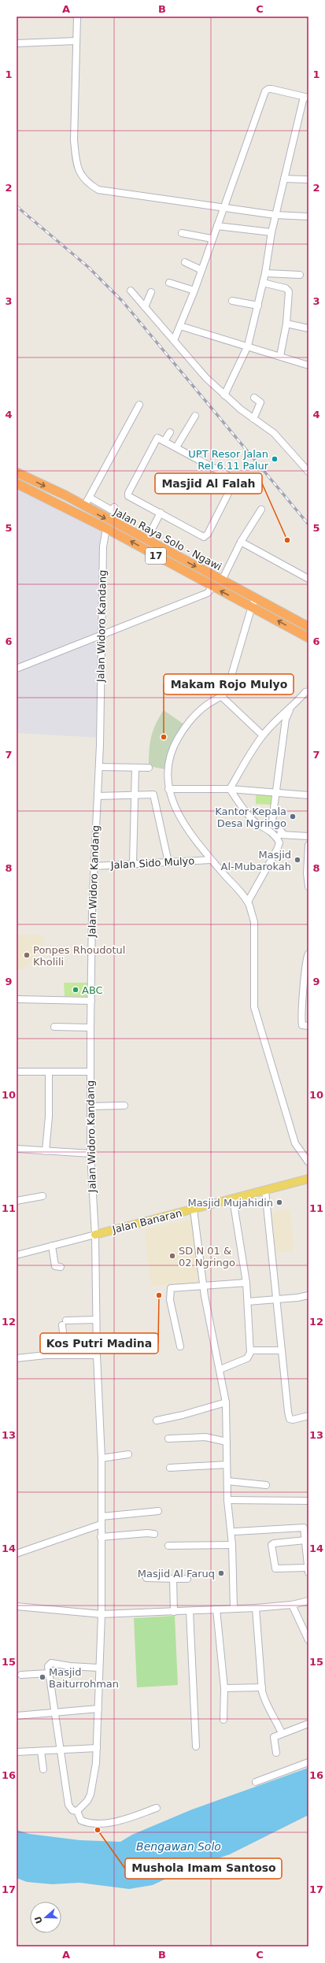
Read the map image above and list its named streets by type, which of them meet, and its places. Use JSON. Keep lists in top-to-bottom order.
{
  "streets": {
    "highway": ["Jalan Raya Solo - Ngawi", "17"],
    "main road": ["Jalan Banaran"],
    "street": ["Jalan Widoro Kandang", "Jalan Sido Mulyo"]
  },
  "crossings": [
    ["Jalan Raya Solo - Ngawi", "Jalan Widoro Kandang"],
    ["Jalan Widoro Kandang", "Jalan Sido Mulyo"],
    ["Jalan Widoro Kandang", "Jalan Banaran"]
  ],
  "water": ["Bengawan Solo"],
  "places": [
    "UPT Resor Jalan Rel 6.11 Palur",
    "Masjid Al Falah",
    "Makam Rojo Mulyo",
    "Kantor Kepala Desa Ngringo",
    "Masjid Al-Mubarokah",
    "Ponpes Rhoudotul Kholili",
    "ABC",
    "Masjid Mujahidin",
    "SD N 01 & 02 Ngringo",
    "Kos Putri Madina",
    "Masjid Al Faruq",
    "Masjid Baiturrohman",
    "Mushola Imam Santoso"
  ],
  "north": "left",
  "grid": {
    "columns": ["A", "B", "C"],
    "rows": [
      "1",
      "2",
      "3",
      "4",
      "5",
      "6",
      "7",
      "8",
      "9",
      "10",
      "11",
      "12",
      "13",
      "14",
      "15",
      "16",
      "17"
    ]
  }
}
